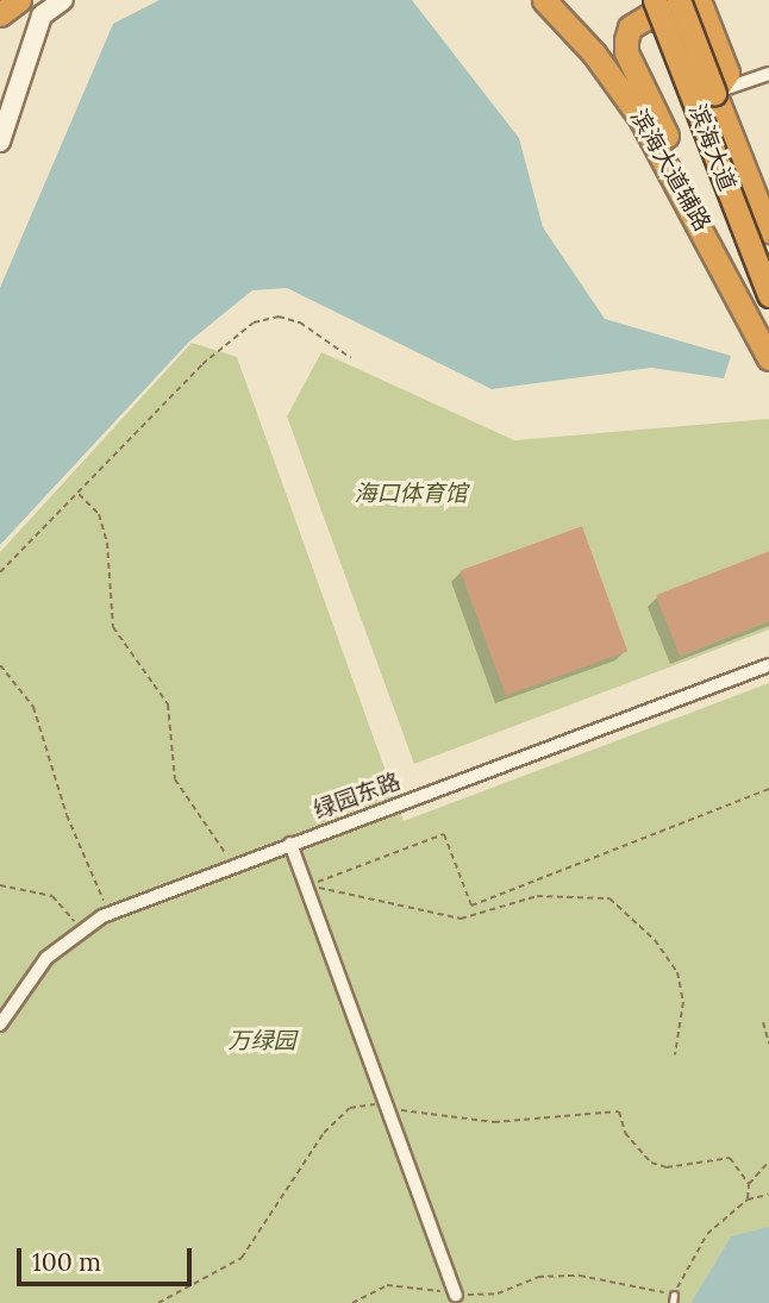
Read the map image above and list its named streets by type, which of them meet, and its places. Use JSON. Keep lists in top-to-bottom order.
{
  "streets": {
    "highway": ["滨海大道", "滨海大道辅路"],
    "street": ["绿园东路"]
  },
  "parks": ["海口体育馆", "万绿园"],
  "scale_bar": "100 m"
}
